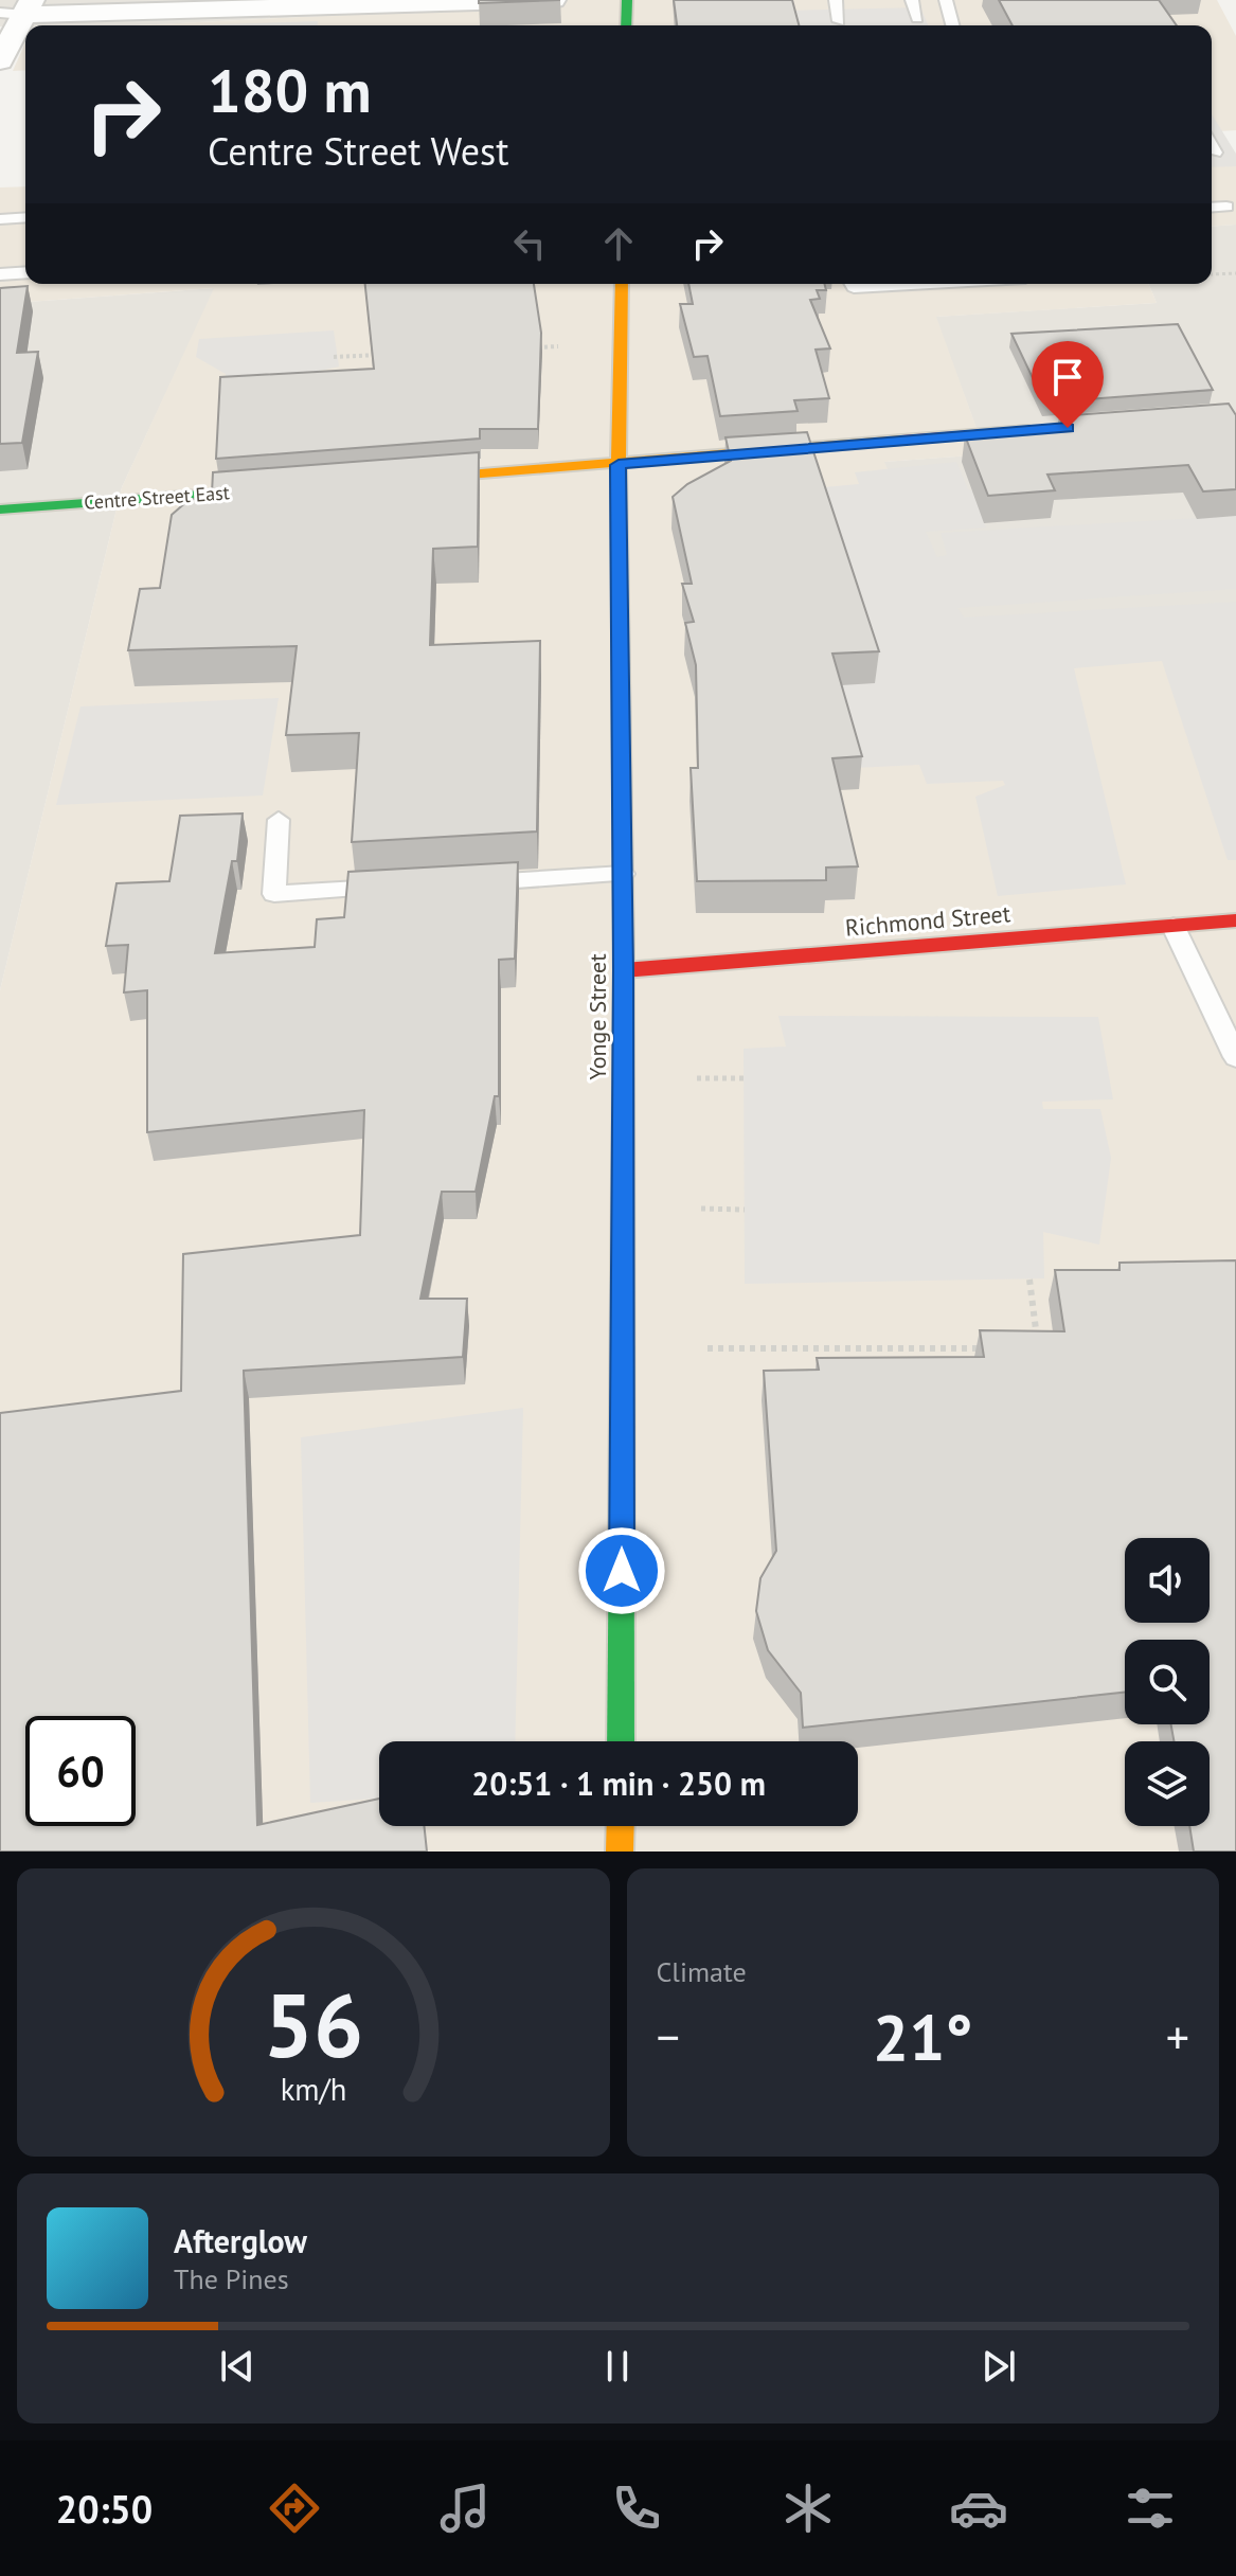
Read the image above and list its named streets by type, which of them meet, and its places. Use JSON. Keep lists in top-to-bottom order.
{
  "streets": {
    "main road": ["Centre Street East", "Richmond Street", "Yonge Street"]
  },
  "crossings": [
    ["Richmond Street", "Yonge Street"]
  ],
  "page": {
    "turn": ["180 m", "Centre Street West"],
    "limit": "60",
    "trip": "20:51 · 1 min · 250 m",
    "tile": "Climate",
    "heat": ["−", "21°", "+"],
    "song": ["Afterglow", "The Pines"],
    "tabs": "20:50",
    "gauge": ["56", "km/h"]
  }
}
